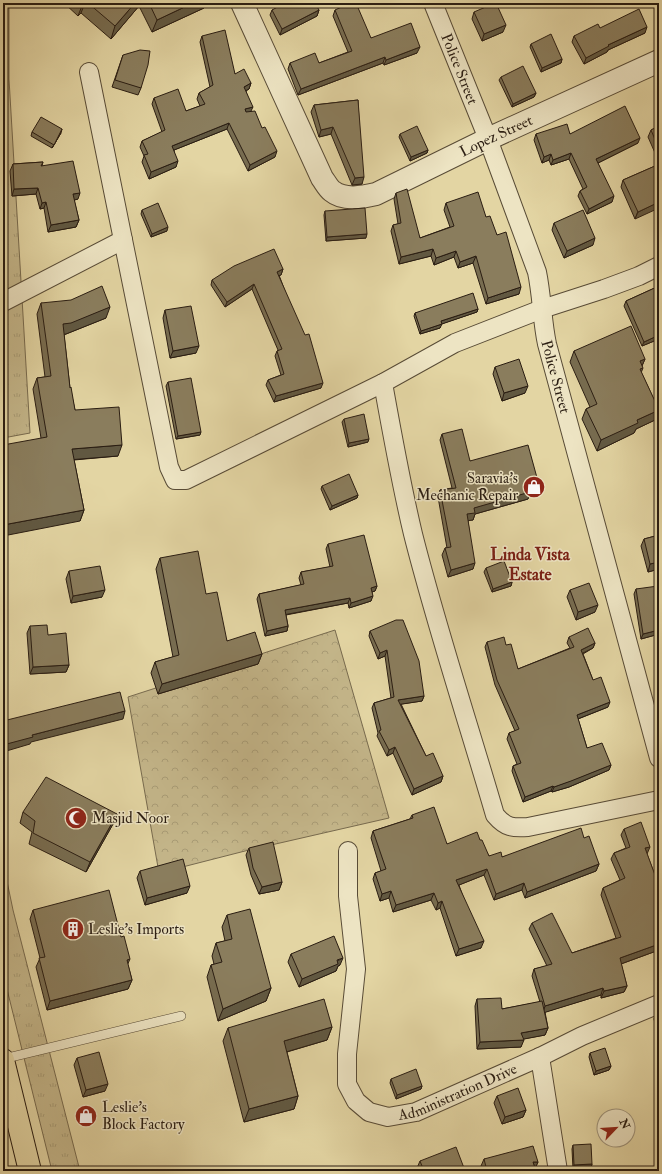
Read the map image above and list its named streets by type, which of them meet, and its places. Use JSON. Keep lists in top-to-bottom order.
{
  "streets": {
    "street": ["Police Street", "Lopez Street", "Administration Drive"]
  },
  "crossings": [
    ["Police Street", "Lopez Street"]
  ],
  "districts": ["Linda Vista Estate"],
  "places": {
    "shop": ["Saravia's Mechanic Repair", "Leslie's Block Factory"],
    "mosque": ["Masjid Noor"],
    "building": ["Leslie's Imports"]
  },
  "north": "top right"
}
